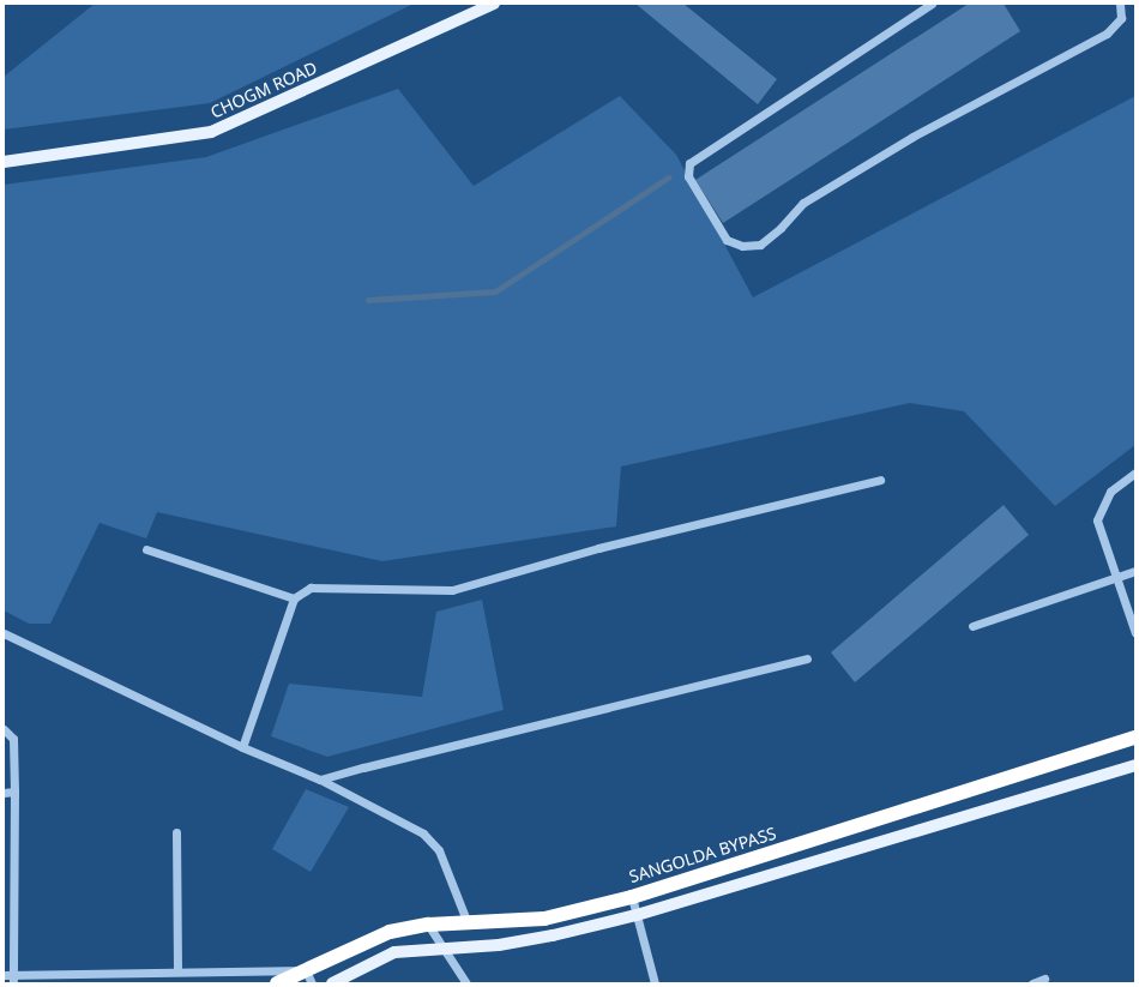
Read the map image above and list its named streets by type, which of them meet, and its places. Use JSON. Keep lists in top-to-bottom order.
{
  "streets": {
    "highway": ["SANGOLDA BYPASS"],
    "main road": ["CHOGM ROAD"]
  }
}
